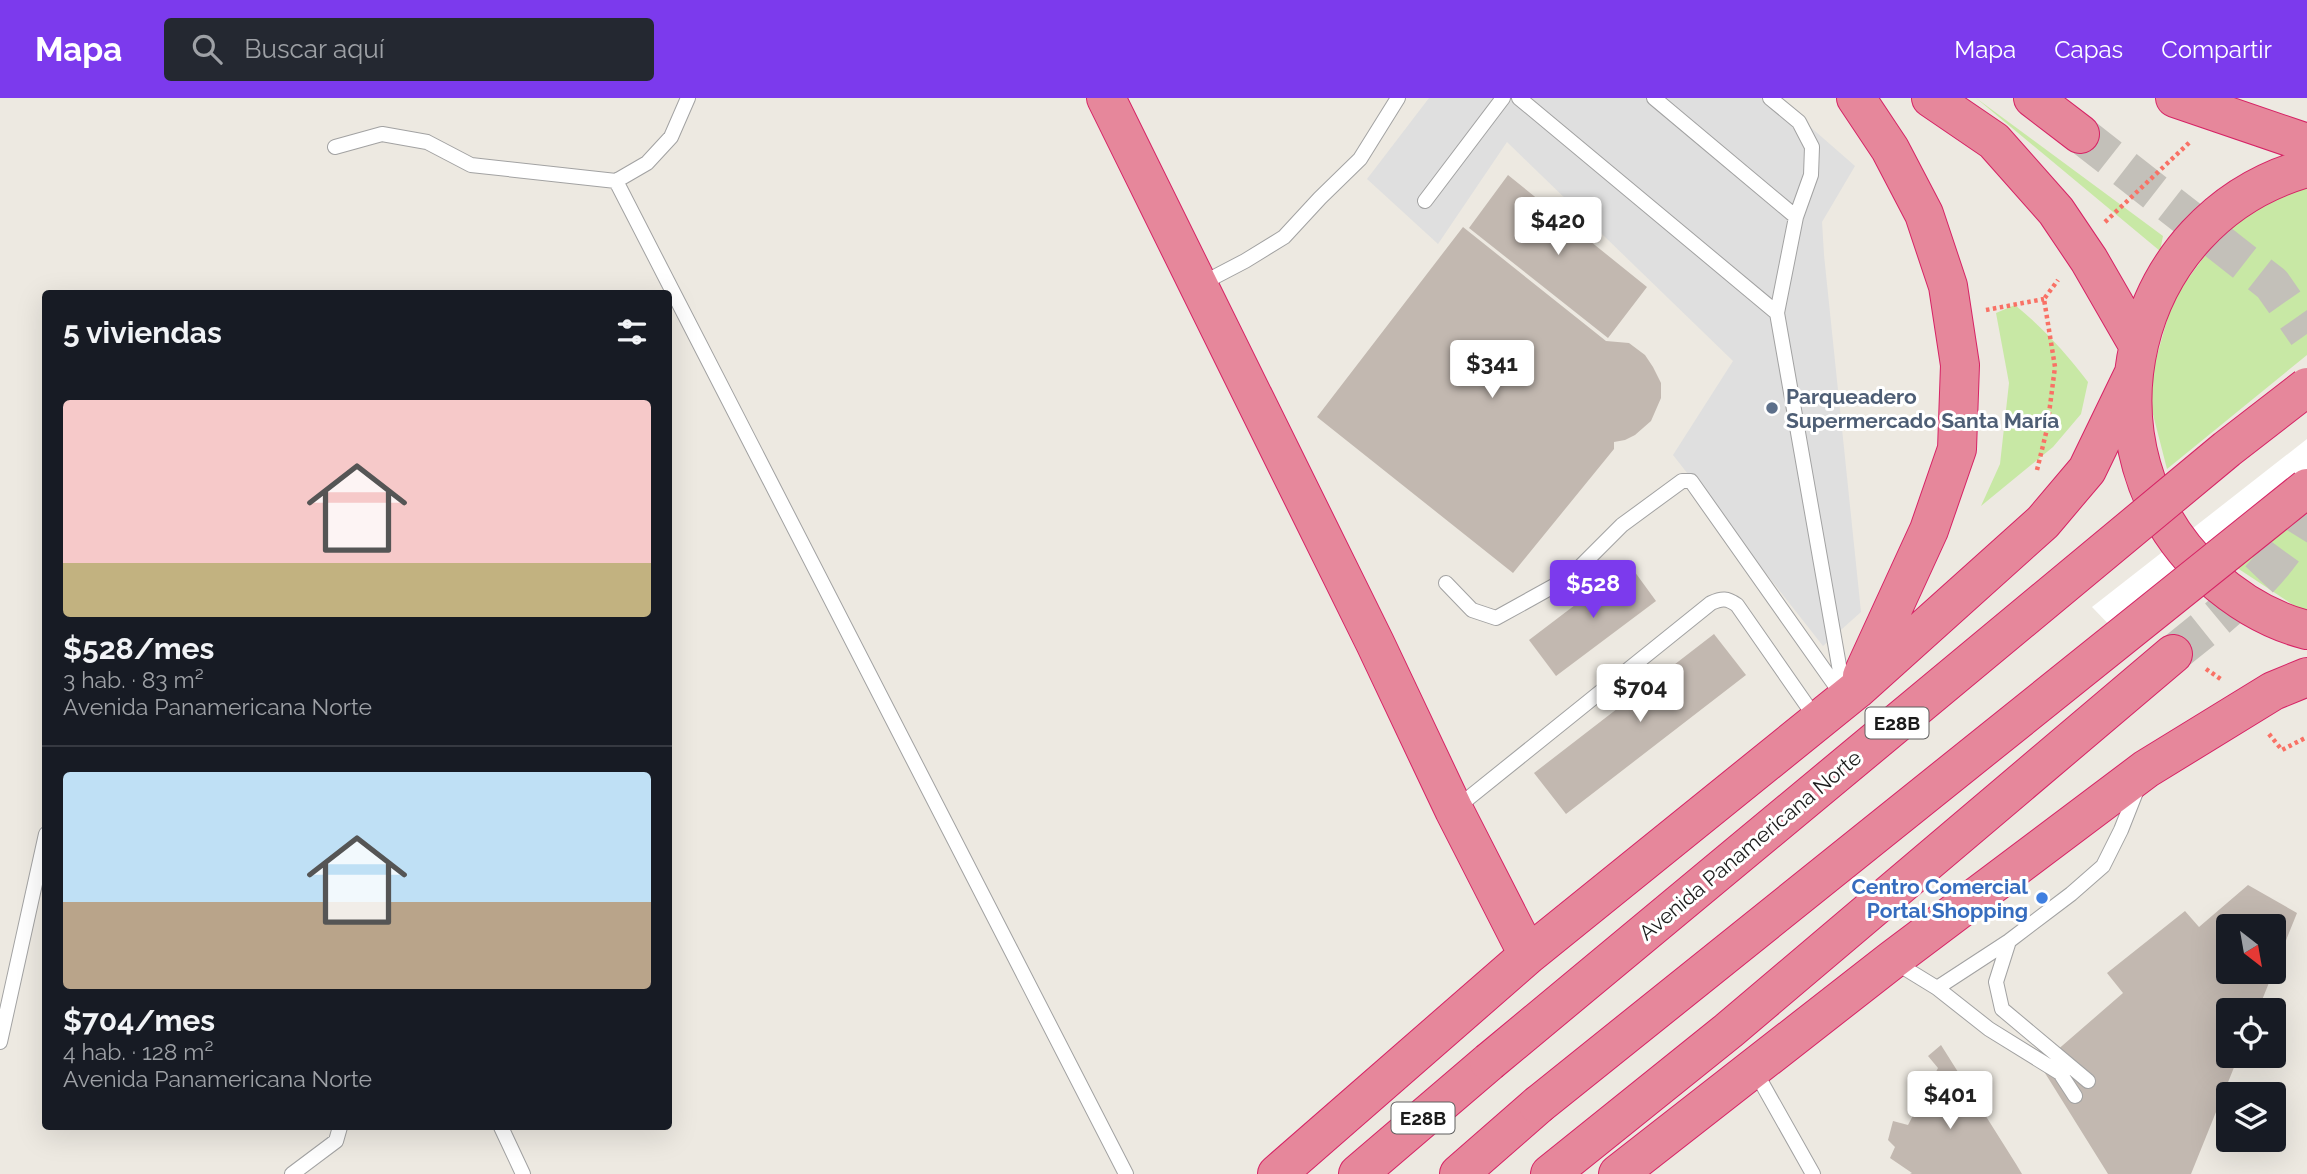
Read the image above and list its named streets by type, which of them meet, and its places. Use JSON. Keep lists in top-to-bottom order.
{
  "streets": {
    "highway": ["E28B", "Avenida Panamericana Norte"]
  },
  "places": ["Parqueadero Supermercado Santa María", "Centro Comercial Portal Shopping"],
  "north": "bottom right",
  "page": {
    "header": "Mapa",
    "search": "Buscar aquí",
    "nav": ["Mapa", "Capas", "Compartir"],
    "price": [
      "$420",
      "$341",
      "$528",
      "$704",
      "$401"
    ],
    "heading": "5 viviendas",
    "list": [
      {
        "name": "$528/mes",
        "note": "3 hab. · 83 m² · Avenida Panamericana Norte"
      },
      {
        "name": "$704/mes",
        "note": "4 hab. · 128 m² · Avenida Panamericana Norte"
      }
    ]
  }
}
